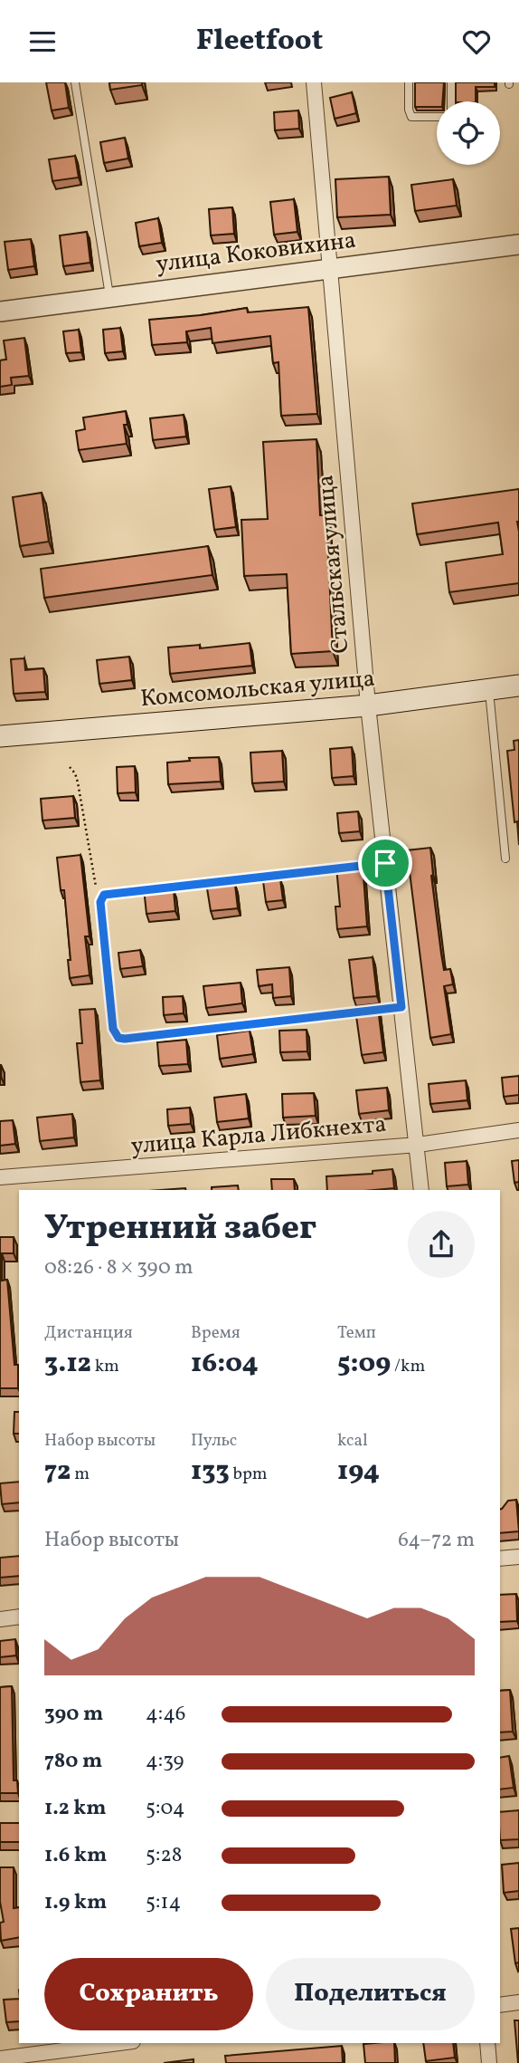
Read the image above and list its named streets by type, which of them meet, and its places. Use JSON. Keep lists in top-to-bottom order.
{
  "streets": {
    "main road": ["Комсомольская улица"],
    "street": ["улица Коковихина", "Стальская улица", "улица Карла Либкнехта"]
  },
  "crossings": [
    ["улица Коковихина", "Стальская улица"],
    ["Стальская улица", "Комсомольская улица"],
    ["Стальская улица", "улица Карла Либкнехта"]
  ],
  "page": {
    "header": "Fleetfoot",
    "heading": ["Утренний забег", "08:26 · 8 × 390 m"],
    "stats": [
      ["Дистанция", "3.12 km"],
      ["Время", "16:04"],
      ["Темп", "5:09 /km"],
      ["Набор высоты", "72 m"],
      ["Пульс", "133 bpm"],
      ["kcal", "194"]
    ],
    "chart": ["Набор высоты", "64–72 m"],
    "list": [
      {
        "name": "390 m",
        "note": "4:46"
      },
      {
        "name": "780 m",
        "note": "4:39"
      },
      {
        "name": "1.2 km",
        "note": "5:04"
      },
      {
        "name": "1.6 km",
        "note": "5:28"
      },
      {
        "name": "1.9 km",
        "note": "5:14"
      }
    ],
    "buttons": ["Сохранить", "Поделиться"]
  }
}
